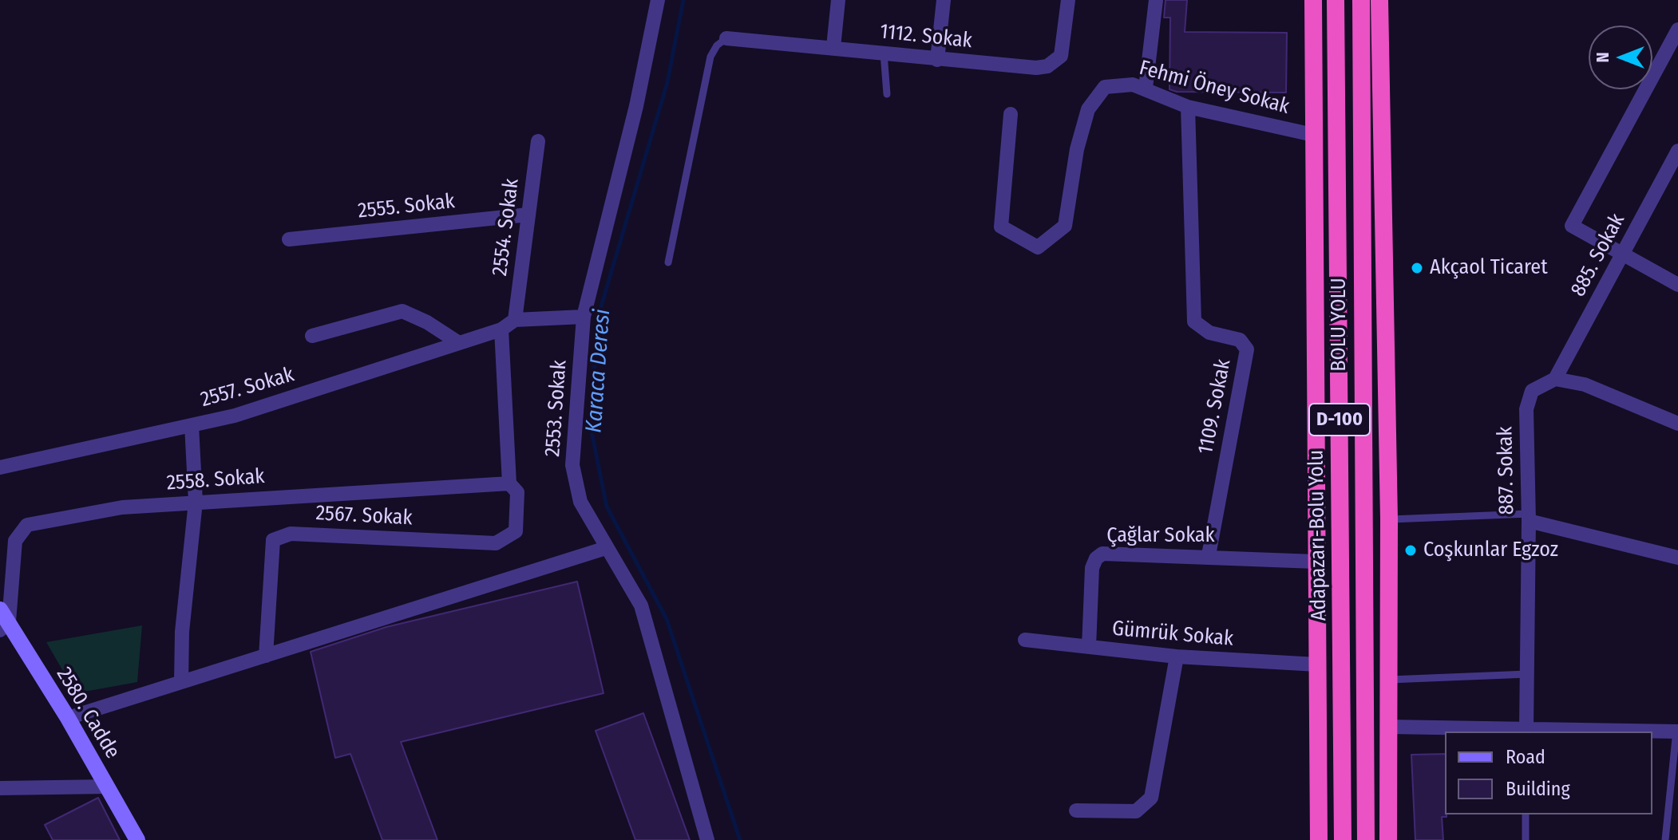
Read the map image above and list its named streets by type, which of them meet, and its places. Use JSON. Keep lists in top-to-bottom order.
{
  "streets": {
    "highway": ["BOLU YOLU", "D-100", "Adapazarı-Bolu Yolu"],
    "main road": ["2580. Cadde"],
    "street": [
      "1112. Sokak",
      "Fehmi Öney Sokak",
      "2555. Sokak",
      "2554. Sokak",
      "885. Sokak",
      "2557. Sokak",
      "1109. Sokak",
      "2553. Sokak",
      "887. Sokak",
      "2558. Sokak",
      "2567. Sokak",
      "Çağlar Sokak",
      "Gümrük Sokak"
    ]
  },
  "crossings": [
    ["Fehmi Öney Sokak", "1109. Sokak"],
    ["2555. Sokak", "2554. Sokak"],
    ["885. Sokak", "887. Sokak"],
    ["1109. Sokak", "Çağlar Sokak"],
    ["2558. Sokak", "2567. Sokak"],
    ["2558. Sokak", "2580. Cadde"],
    ["Çağlar Sokak", "Gümrük Sokak"]
  ],
  "water": ["Karaca Deresi"],
  "places": ["Akçaol Ticaret", "Coşkunlar Egzoz"],
  "legend": ["Road", "Building"],
  "north": "left"
}
